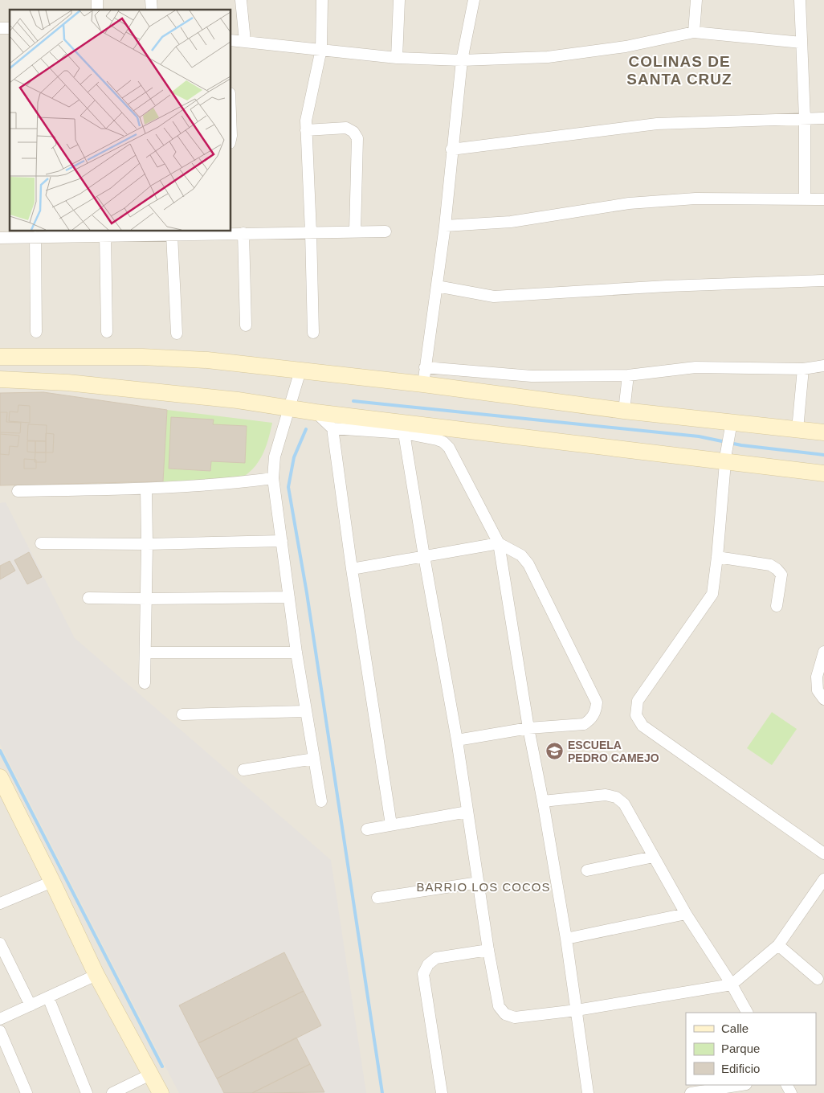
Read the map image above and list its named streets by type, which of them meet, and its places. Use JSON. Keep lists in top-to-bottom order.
{
  "districts": ["COLINAS DE SANTA CRUZ", "BARRIO LOS COCOS"],
  "places": {
    "school or university": ["ESCUELA PEDRO CAMEJO"]
  },
  "legend": ["Calle", "Parque", "Edificio"]
}
